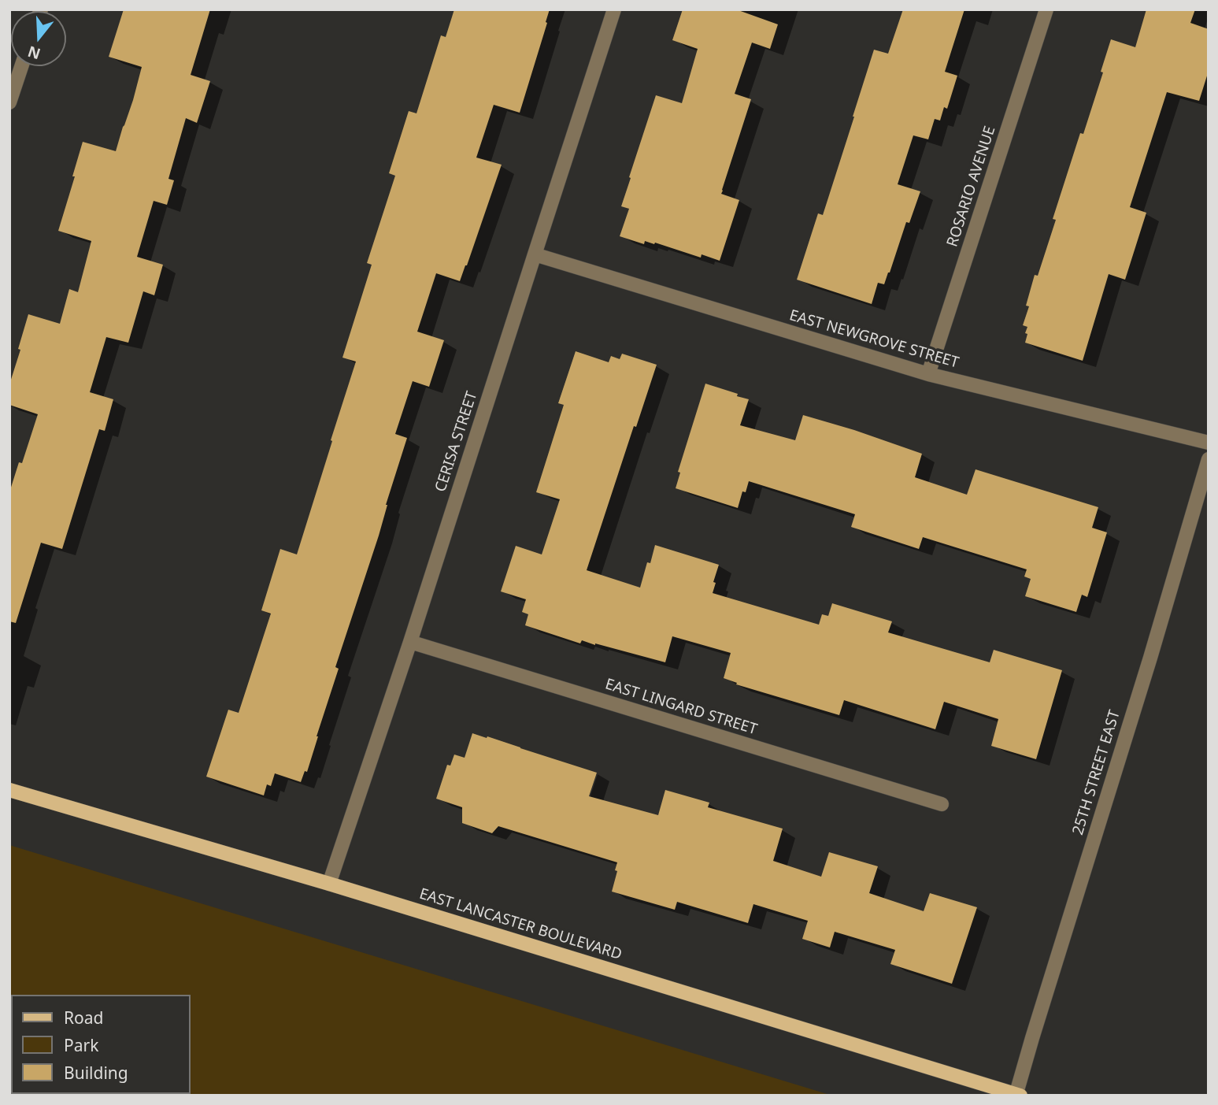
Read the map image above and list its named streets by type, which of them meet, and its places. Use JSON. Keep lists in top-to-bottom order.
{
  "streets": {
    "main road": ["EAST LANCASTER BOULEVARD"],
    "street": [
      "ROSARIO AVENUE",
      "EAST NEWGROVE STREET",
      "CERISA STREET",
      "EAST LINGARD STREET",
      "25TH STREET EAST"
    ]
  },
  "crossings": [
    ["ROSARIO AVENUE", "EAST NEWGROVE STREET"],
    ["EAST NEWGROVE STREET", "CERISA STREET"],
    ["CERISA STREET", "EAST LINGARD STREET"],
    ["CERISA STREET", "EAST LANCASTER BOULEVARD"],
    ["25TH STREET EAST", "EAST LANCASTER BOULEVARD"]
  ],
  "legend": ["Road", "Park", "Building"],
  "north": "bottom"
}
